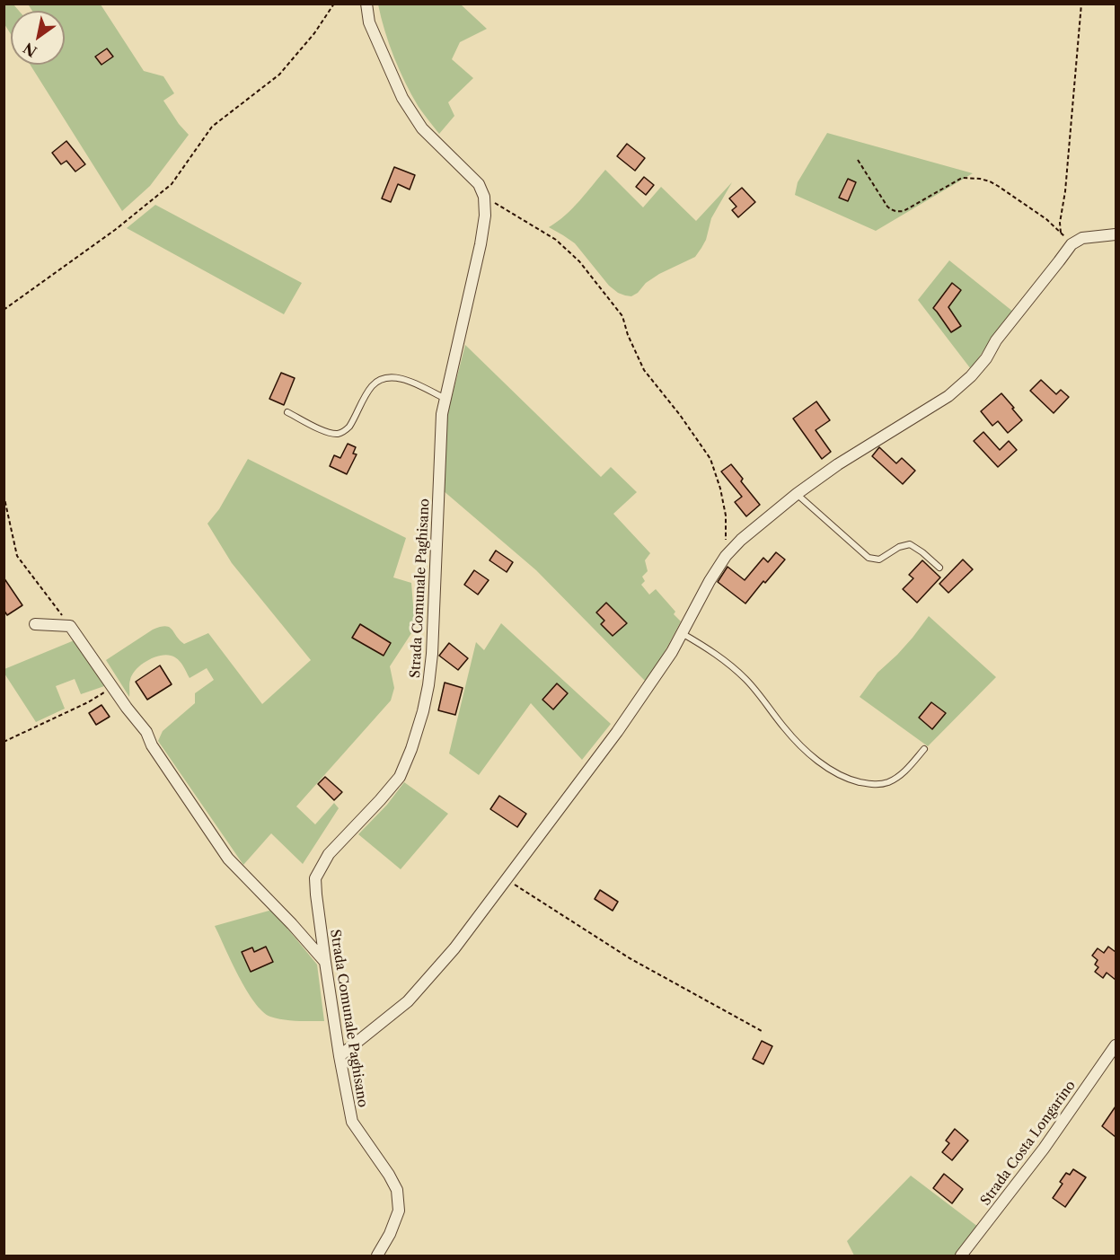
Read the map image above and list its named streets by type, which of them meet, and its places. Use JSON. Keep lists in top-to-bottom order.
{
  "streets": {
    "street": ["Strada Comunale Paghisano", "Strada Costa Longarino"]
  },
  "north": "bottom left"
}
